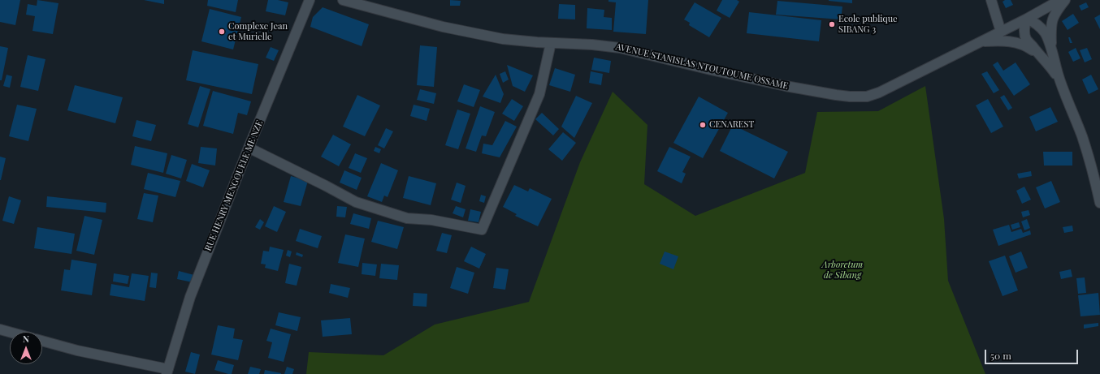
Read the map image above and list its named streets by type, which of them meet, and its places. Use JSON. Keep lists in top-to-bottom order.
{
  "streets": {
    "street": ["AVENUE STANISLAS NTOUTOUME OSSAME", "RUE HENRY MENGOUELE ME NZE"]
  },
  "parks": ["Arboretum de Sibang"],
  "places": ["Ecole publique SIBANG 3", "Complexe Jean et Murielle", "CENAREST"],
  "scale_bar": "50 m",
  "north": "top"
}
